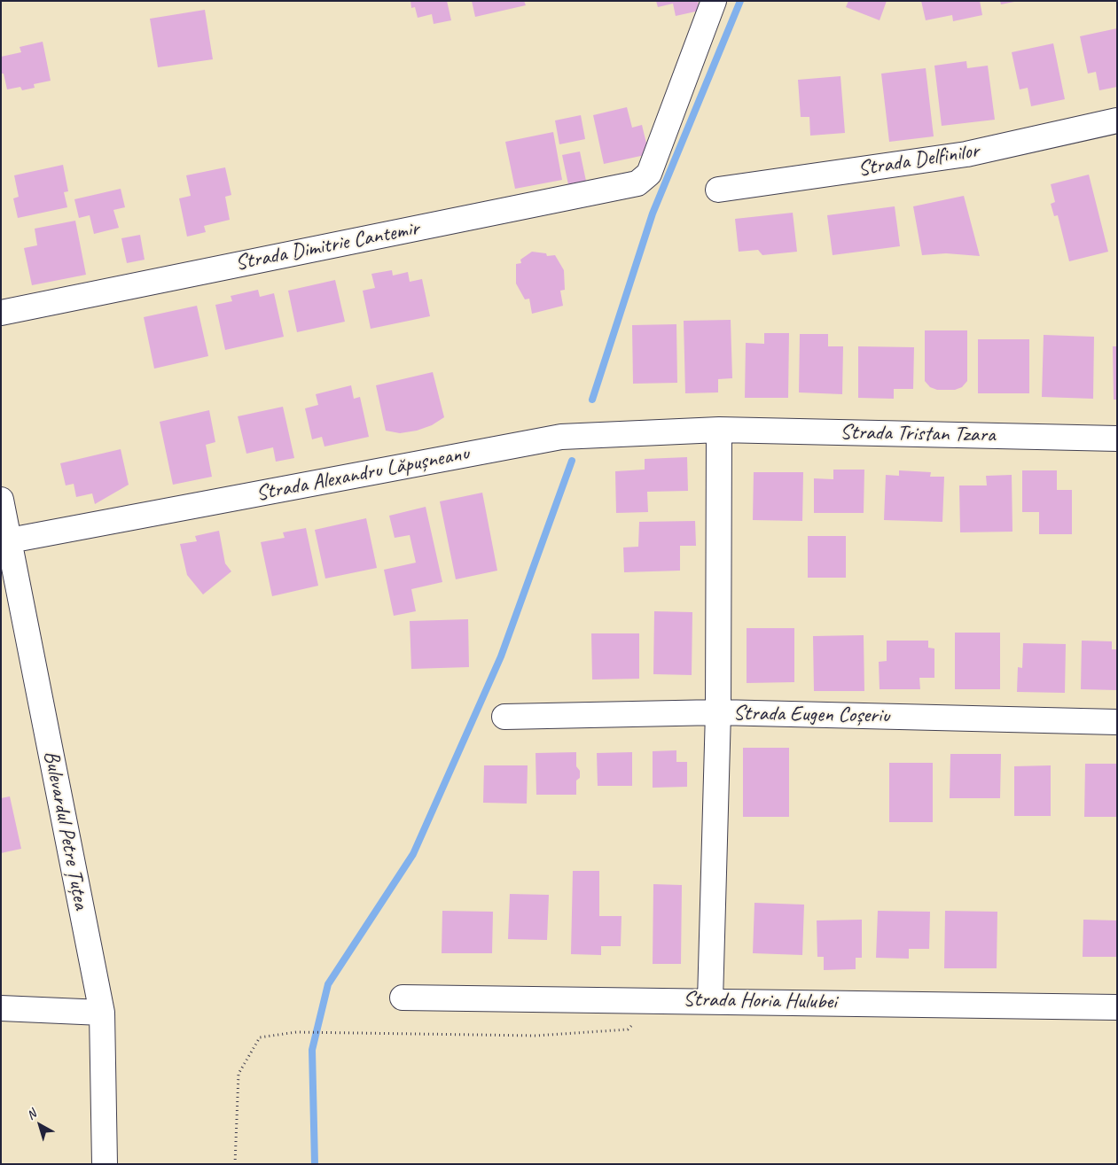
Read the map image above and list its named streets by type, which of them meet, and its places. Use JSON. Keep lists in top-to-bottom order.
{
  "streets": {
    "street": [
      "Strada Delfinilor",
      "Strada Dimitrie Cantemir",
      "Strada Tristan Tzara",
      "Strada Alexandru Lăpușneanu",
      "Strada Eugen Coșeriu",
      "Bulevardul Petre Țuțea",
      "Strada Horia Hulubei"
    ]
  },
  "crossings": [
    ["Strada Tristan Tzara", "Strada Alexandru Lăpușneanu"],
    ["Strada Alexandru Lăpușneanu", "Bulevardul Petre Țuțea"]
  ],
  "north": "top left"
}
